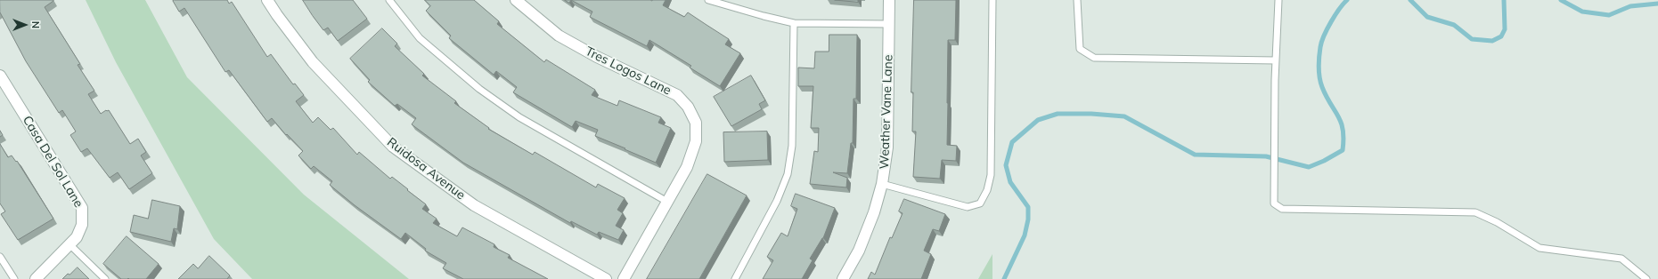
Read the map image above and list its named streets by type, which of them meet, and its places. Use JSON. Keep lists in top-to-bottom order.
{
  "streets": {
    "street": [
      "Tres Logos Lane",
      "Weather Vane Lane",
      "Casa Del Sol Lane",
      "Ruidosa Avenue"
    ]
  },
  "north": "right"
}
